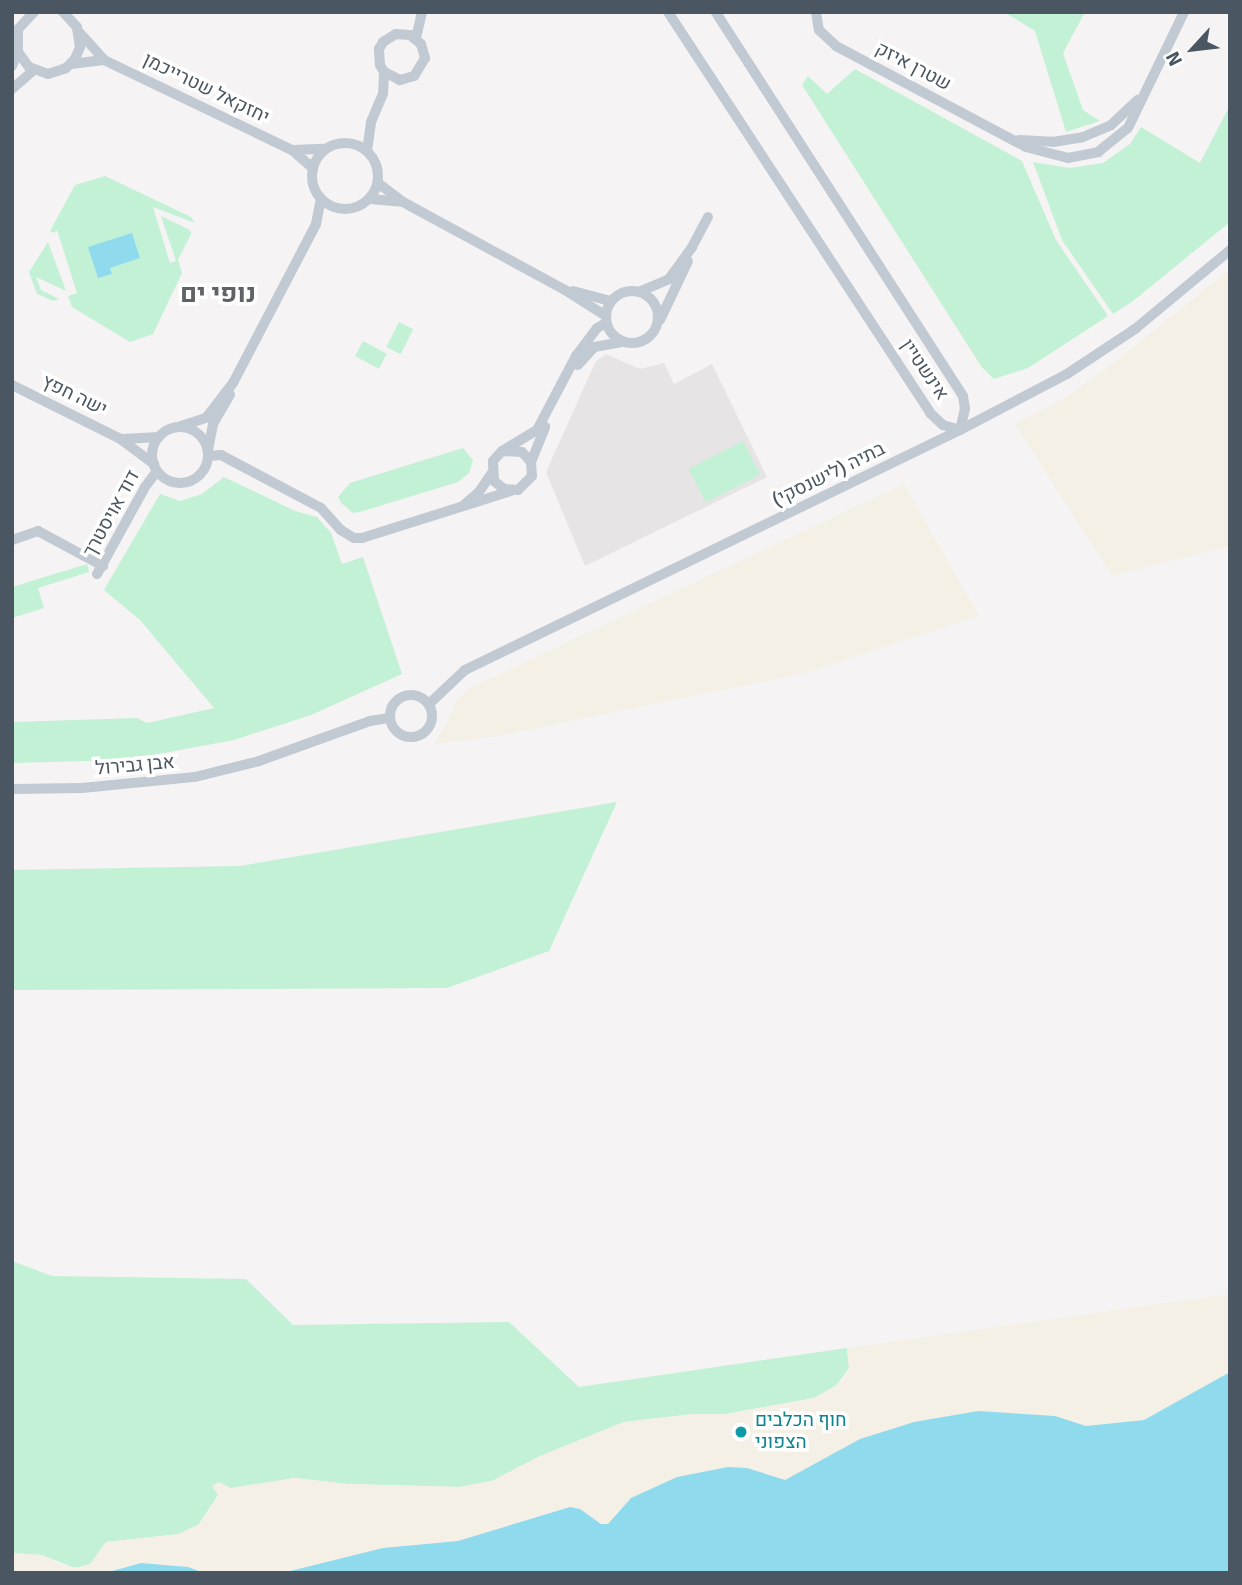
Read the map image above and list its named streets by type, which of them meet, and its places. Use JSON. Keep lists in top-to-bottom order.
{
  "streets": {
    "street": [
      "שטרן איזק",
      "יחזקאל שטרייכמן",
      "אינשטיין",
      "ישה חפץ",
      "בתיה (לישנסקי)",
      "דוד אויסטרך",
      "אבן גבירול"
    ]
  },
  "crossings": [
    ["אינשטיין", "בתיה (לישנסקי)"],
    ["ישה חפץ", "דוד אויסטרך"],
    ["בתיה (לישנסקי)", "אבן גבירול"]
  ],
  "districts": ["נופי ים"],
  "places": ["חוף הכלבים הצפוני"],
  "north": "bottom left"
}
